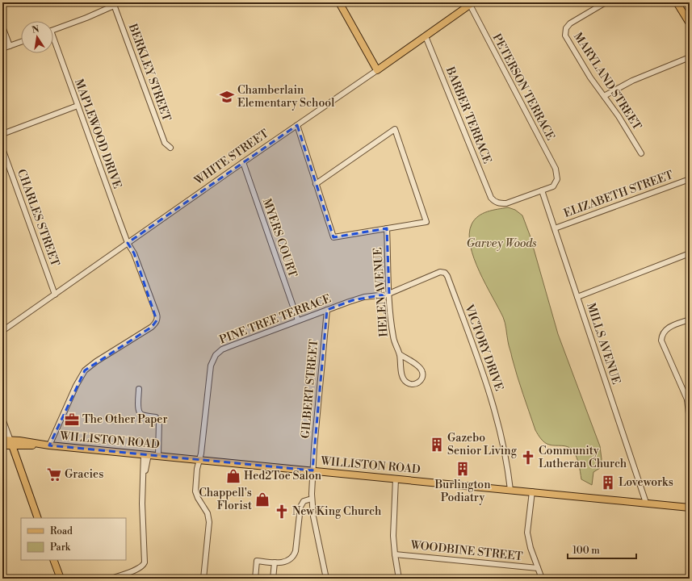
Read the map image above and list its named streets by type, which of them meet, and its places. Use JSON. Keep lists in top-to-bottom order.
{
  "streets": {
    "main road": ["WHITE STREET", "WILLISTON ROAD"],
    "street": [
      "BERKLEY STREET",
      "MARYLAND STREET",
      "PETERSON TERRACE",
      "BARBER TERRACE",
      "MAPLEWOOD DRIVE",
      "ELIZABETH STREET",
      "CHARLES STREET",
      "MYERS COURT",
      "HELEN AVENUE",
      "PINE TREE TERRACE",
      "MILLS AVENUE",
      "VICTORY DRIVE",
      "GILBERT STREET",
      "WOODBINE STREET"
    ]
  },
  "crossings": [
    ["PETERSON TERRACE", "BARBER TERRACE"],
    ["PETERSON TERRACE", "WHITE STREET"],
    ["PETERSON TERRACE", "MILLS AVENUE"],
    ["BARBER TERRACE", "WHITE STREET"],
    ["BARBER TERRACE", "MILLS AVENUE"],
    ["MAPLEWOOD DRIVE", "WHITE STREET"],
    ["MAPLEWOOD DRIVE", "WILLISTON ROAD"],
    ["WHITE STREET", "CHARLES STREET"],
    ["WHITE STREET", "MYERS COURT"],
    ["ELIZABETH STREET", "MILLS AVENUE"],
    ["MYERS COURT", "PINE TREE TERRACE"],
    ["HELEN AVENUE", "PINE TREE TERRACE"],
    ["HELEN AVENUE", "VICTORY DRIVE"],
    ["PINE TREE TERRACE", "VICTORY DRIVE"],
    ["PINE TREE TERRACE", "GILBERT STREET"],
    ["PINE TREE TERRACE", "WILLISTON ROAD"],
    ["MILLS AVENUE", "WILLISTON ROAD"],
    ["VICTORY DRIVE", "WILLISTON ROAD"],
    ["GILBERT STREET", "WILLISTON ROAD"]
  ],
  "parks": ["Garvey Woods"],
  "places": {
    "school or university": ["Chamberlain Elementary School"],
    "office": ["The Other Paper"],
    "building": ["Gazebo Senior Living", "Burlington Podiatry", "Loveworks"],
    "church": ["Community Lutheran Church", "New King Church"],
    "supermarket": ["Gracies"],
    "shop": ["Hed2Toe Salon", "Chappell's Florist"]
  },
  "legend": ["Road", "Park"],
  "scale_bar": "100 m",
  "north": "top"
}
